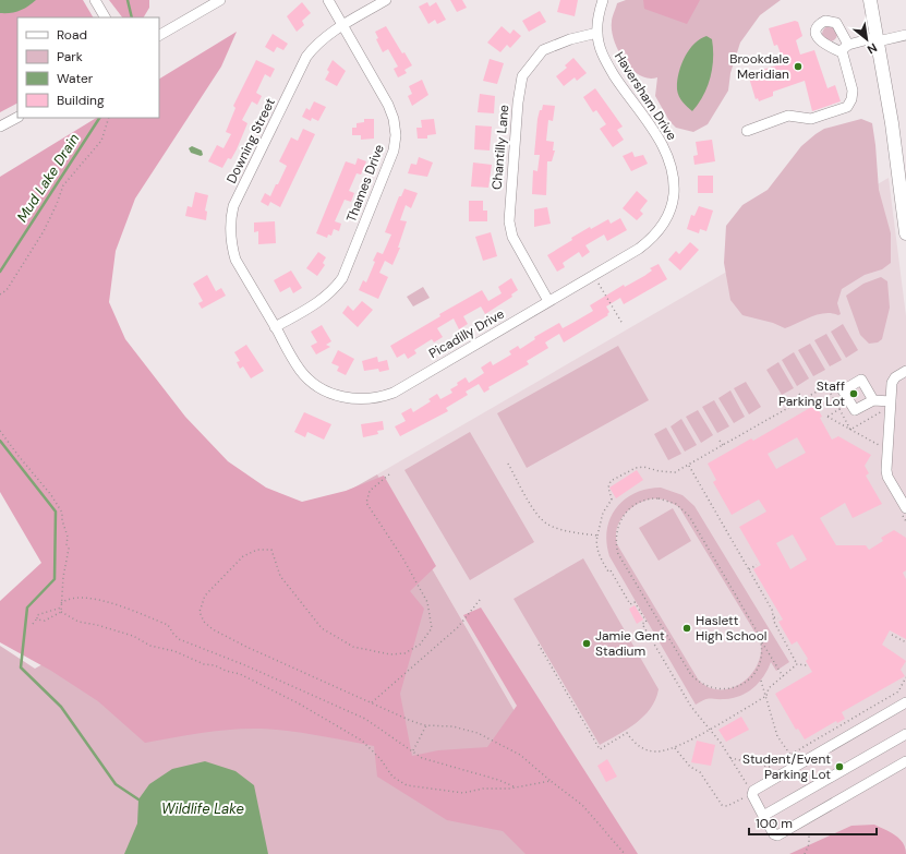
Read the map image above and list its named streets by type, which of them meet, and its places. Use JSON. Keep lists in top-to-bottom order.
{
  "streets": {
    "street": [
      "Haversham Drive",
      "Downing Street",
      "Chantilly Lane",
      "Thames Drive",
      "Picadilly Drive"
    ]
  },
  "crossings": [
    ["Haversham Drive", "Chantilly Lane"],
    ["Haversham Drive", "Picadilly Drive"],
    ["Downing Street", "Thames Drive"],
    ["Downing Street", "Picadilly Drive"],
    ["Chantilly Lane", "Picadilly Drive"],
    ["Thames Drive", "Picadilly Drive"]
  ],
  "water": ["Mud Lake Drain", "Wildlife Lake"],
  "places": [
    "Brookdale Meridian",
    "Staff Parking Lot",
    "Haslett High School",
    "Jamie Gent Stadium",
    "Student/Event Parking Lot"
  ],
  "legend": [
    "Road",
    "Park",
    "Water",
    "Building"
  ],
  "scale_bar": "100 m",
  "north": "bottom right"
}
